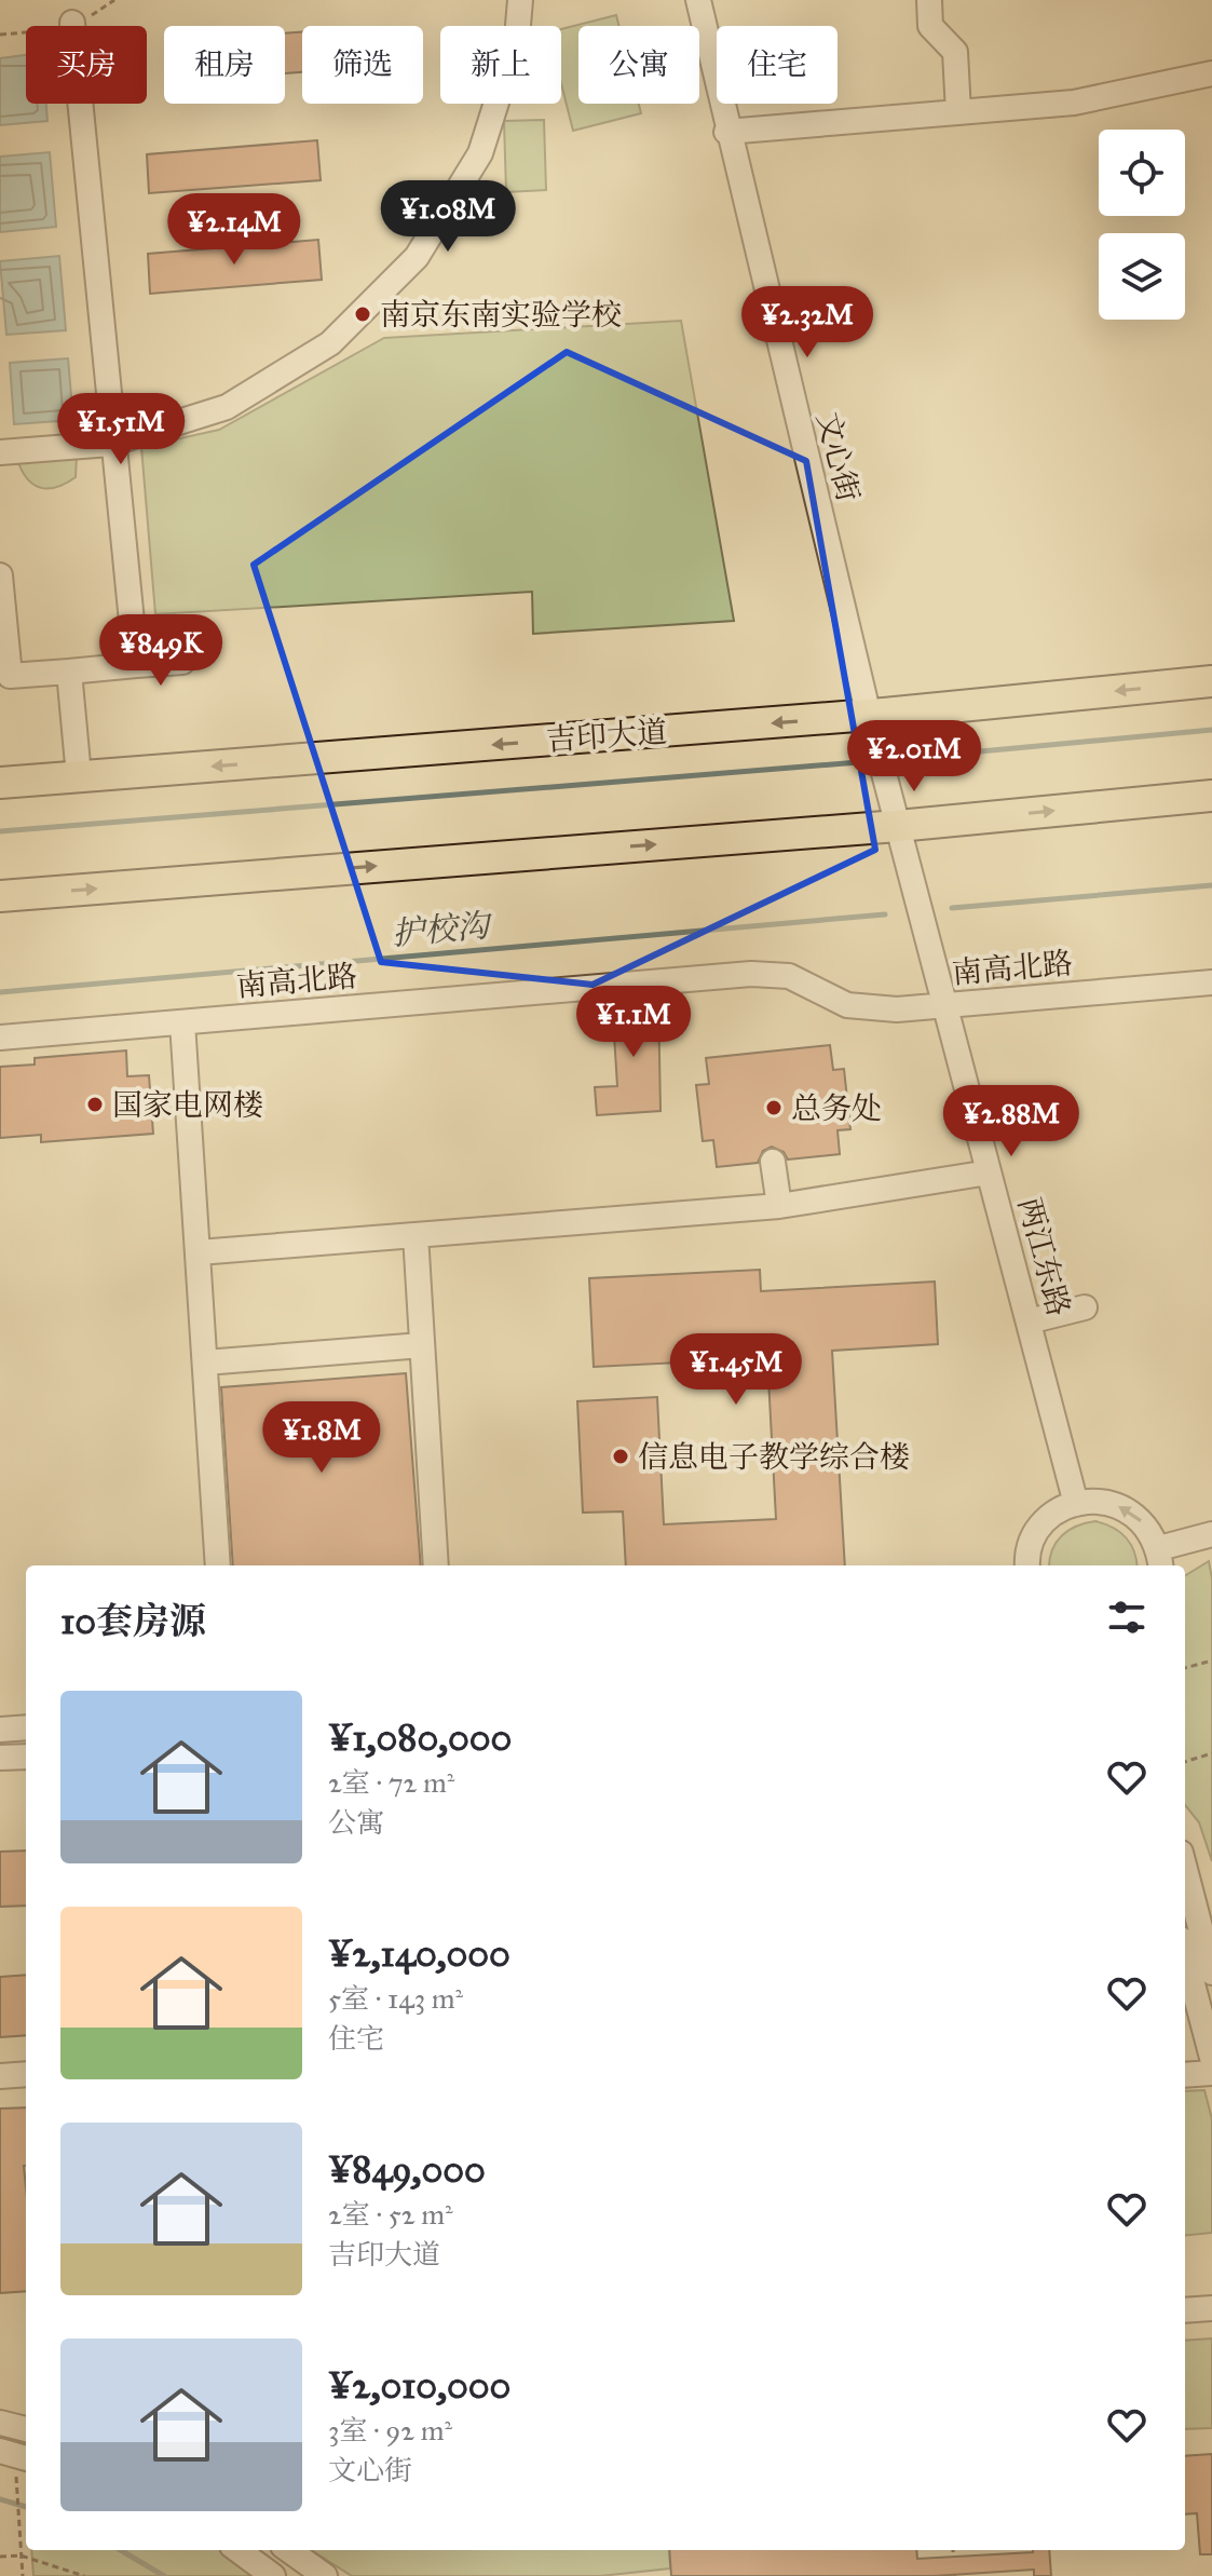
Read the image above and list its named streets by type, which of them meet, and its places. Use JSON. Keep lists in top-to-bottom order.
{
  "streets": {
    "main road": ["吉印大道"],
    "street": ["文心街", "南高北路", "两江东路"]
  },
  "crossings": [
    ["文心街", "吉印大道"],
    ["文心街", "两江东路"],
    ["南高北路", "两江东路"]
  ],
  "water": ["护校沟"],
  "places": [
    "南京东南实验学校",
    "国家电网楼",
    "总务处",
    "信息电子教学综合楼"
  ],
  "page": {
    "chip": [
      "买房",
      "租房",
      "筛选",
      "新上",
      "公寓",
      "住宅"
    ],
    "price": [
      "¥1.08M",
      "¥2.14M",
      "¥2.32M",
      "¥1.51M",
      "¥849K",
      "¥2.01M",
      "¥1.1M",
      "¥2.88M",
      "¥1.45M",
      "¥1.8M"
    ],
    "heading": "10套房源",
    "list": [
      {
        "name": "¥1,080,000",
        "note": "2室 · 72 m² · 公寓"
      },
      {
        "name": "¥2,140,000",
        "note": "5室 · 143 m² · 住宅"
      },
      {
        "name": "¥849,000",
        "note": "2室 · 52 m² · 吉印大道"
      },
      {
        "name": "¥2,010,000",
        "note": "3室 · 92 m² · 文心街"
      }
    ]
  }
}
